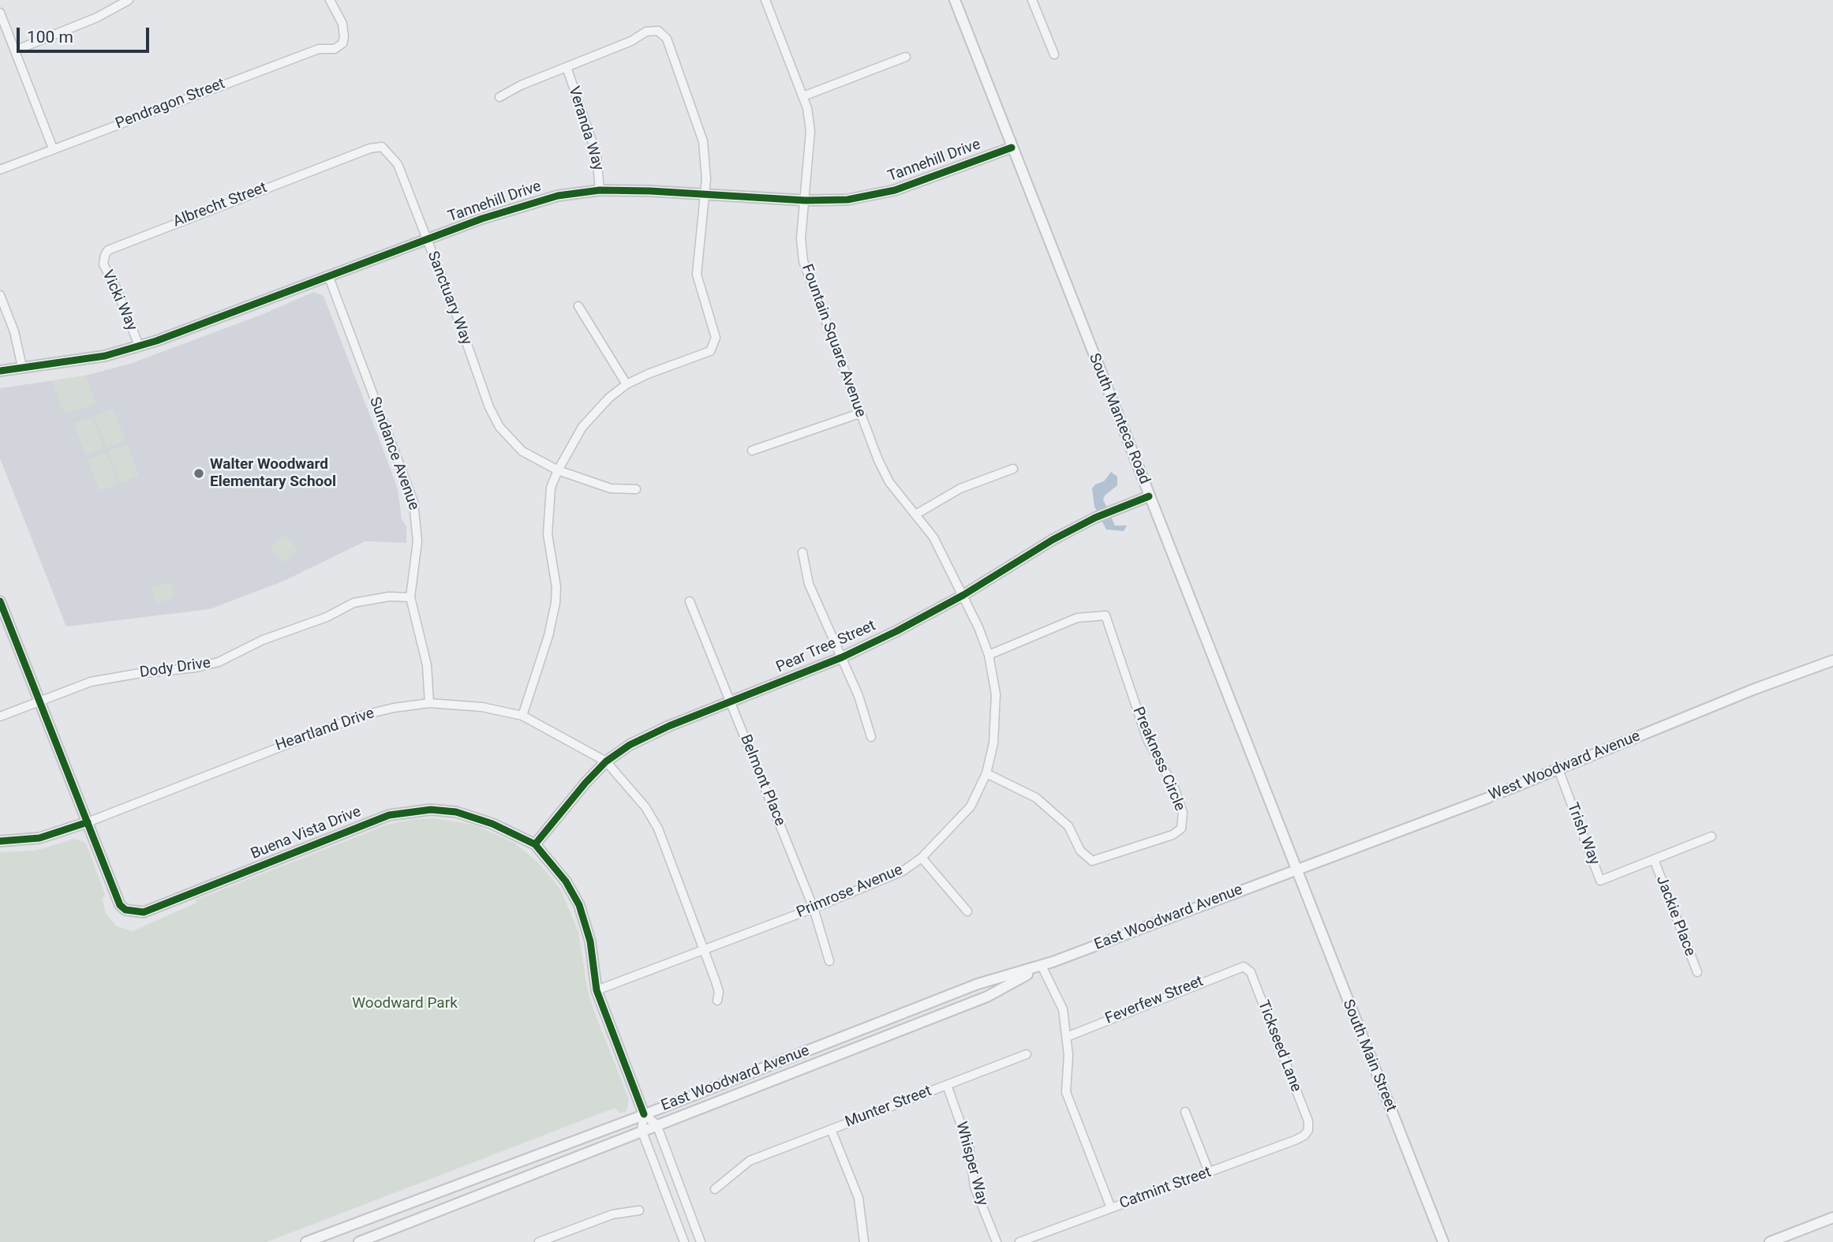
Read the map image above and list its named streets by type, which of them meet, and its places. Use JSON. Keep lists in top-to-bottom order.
{
  "streets": {
    "street": [
      "Pendragon Street",
      "Veranda Way",
      "Tannehill Drive",
      "Albrecht Street",
      "Sanctuary Way",
      "Vicki Way",
      "Fountain Square Avenue",
      "South Manteca Road",
      "Sundance Avenue",
      "Pear Tree Street",
      "Dody Drive",
      "Heartland Drive",
      "Preakness Circle",
      "West Woodward Avenue",
      "Belmont Place",
      "Buena Vista Drive",
      "Trish Way",
      "Primrose Avenue",
      "Jackie Place",
      "East Woodward Avenue",
      "Feverfew Street",
      "Tickseed Lane",
      "South Main Street",
      "Munter Street",
      "Whisper Way",
      "Catmint Street"
    ]
  },
  "crossings": [
    ["Veranda Way", "Tannehill Drive"],
    ["Tannehill Drive", "Sanctuary Way"],
    ["Tannehill Drive", "Vicki Way"],
    ["Tannehill Drive", "Fountain Square Avenue"],
    ["Tannehill Drive", "South Manteca Road"],
    ["Tannehill Drive", "Sundance Avenue"],
    ["Albrecht Street", "Sanctuary Way"],
    ["Albrecht Street", "Vicki Way"],
    ["Fountain Square Avenue", "Pear Tree Street"],
    ["Fountain Square Avenue", "Primrose Avenue"],
    ["South Manteca Road", "Pear Tree Street"],
    ["South Manteca Road", "West Woodward Avenue"],
    ["South Manteca Road", "East Woodward Avenue"],
    ["South Manteca Road", "South Main Street"],
    ["Sundance Avenue", "Dody Drive"],
    ["Sundance Avenue", "Heartland Drive"],
    ["Pear Tree Street", "Heartland Drive"],
    ["Pear Tree Street", "Belmont Place"],
    ["Pear Tree Street", "Buena Vista Drive"],
    ["Pear Tree Street", "Primrose Avenue"],
    ["Dody Drive", "Buena Vista Drive"],
    ["Heartland Drive", "Buena Vista Drive"],
    ["Heartland Drive", "Primrose Avenue"],
    ["Preakness Circle", "Primrose Avenue"],
    ["West Woodward Avenue", "Trish Way"],
    ["West Woodward Avenue", "East Woodward Avenue"],
    ["West Woodward Avenue", "South Main Street"],
    ["Belmont Place", "Primrose Avenue"],
    ["Buena Vista Drive", "Primrose Avenue"],
    ["Buena Vista Drive", "East Woodward Avenue"],
    ["Trish Way", "Jackie Place"],
    ["East Woodward Avenue", "South Main Street"],
    ["Feverfew Street", "Tickseed Lane"],
    ["Tickseed Lane", "Catmint Street"],
    ["Munter Street", "Whisper Way"]
  ],
  "parks": ["Woodward Park"],
  "places": ["Walter Woodward Elementary School"],
  "scale_bar": "100 m"
}
